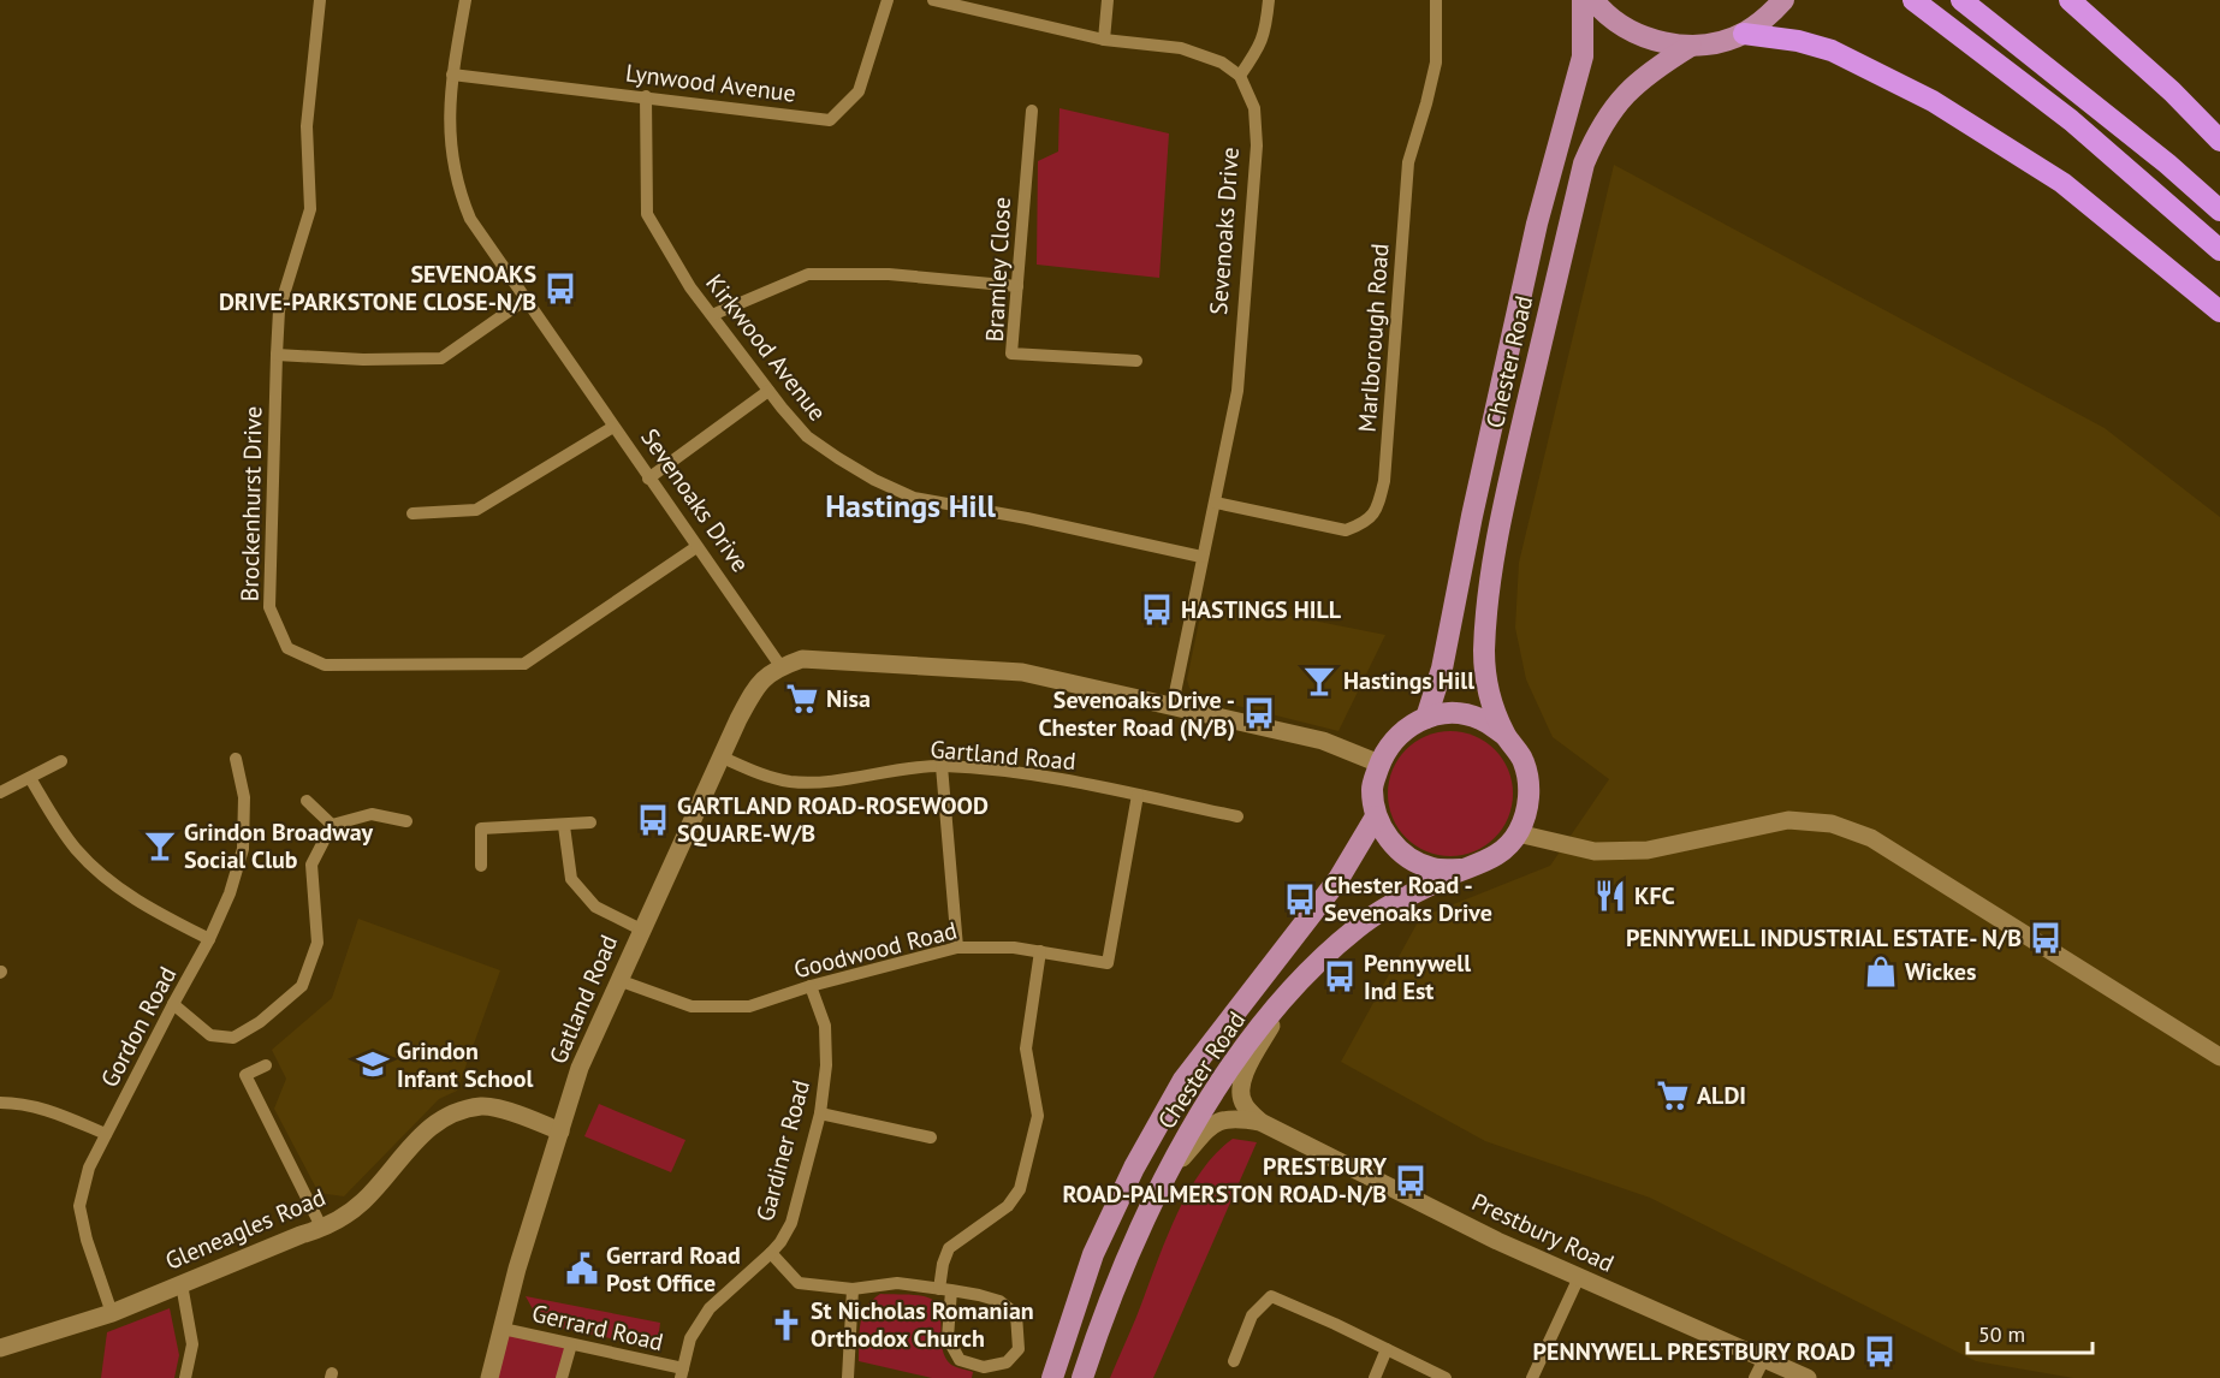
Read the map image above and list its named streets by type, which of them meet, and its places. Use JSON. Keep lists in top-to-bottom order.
{
  "streets": {
    "main road": ["Chester Road"],
    "street": [
      "Lynwood Avenue",
      "Sevenoaks Drive",
      "Bramley Close",
      "Marlborough Road",
      "Kirkwood Avenue",
      "Brockenhurst Drive",
      "Gartland Road",
      "Goodwood Road",
      "Gatland Road",
      "Gordon Road",
      "Gardiner Road",
      "Gleneagles Road",
      "Prestbury Road",
      "Gerrard Road"
    ]
  },
  "crossings": [
    ["Lynwood Avenue", "Sevenoaks Drive"],
    ["Lynwood Avenue", "Kirkwood Avenue"],
    ["Sevenoaks Drive", "Marlborough Road"],
    ["Sevenoaks Drive", "Kirkwood Avenue"],
    ["Sevenoaks Drive", "Brockenhurst Drive"],
    ["Sevenoaks Drive", "Gatland Road"],
    ["Chester Road", "Prestbury Road"],
    ["Gartland Road", "Goodwood Road"],
    ["Gartland Road", "Gatland Road"],
    ["Goodwood Road", "Gatland Road"],
    ["Goodwood Road", "Gardiner Road"],
    ["Gatland Road", "Gleneagles Road"],
    ["Gatland Road", "Gerrard Road"],
    ["Gordon Road", "Gleneagles Road"],
    ["Gardiner Road", "Gerrard Road"]
  ],
  "districts": ["Hastings Hill"],
  "places": {
    "bus stop": [
      "SEVENOAKS DRIVE-PARKSTONE CLOSE-N/B",
      "HASTINGS HILL",
      "Sevenoaks Drive - Chester Road (N/B)",
      "GARTLAND ROAD-ROSEWOOD SQUARE-W/B",
      "Chester Road - Sevenoaks Drive",
      "PENNYWELL INDUSTRIAL ESTATE- N/B",
      "Pennywell Ind Est",
      "PRESTBURY ROAD-PALMERSTON ROAD-N/B",
      "PENNYWELL PRESTBURY ROAD"
    ],
    "bar": ["Hastings Hill", "Grindon Broadway Social Club"],
    "supermarket": ["Nisa", "ALDI"],
    "restaurant": ["KFC"],
    "shop": ["Wickes"],
    "school or university": ["Grindon Infant School"],
    "public building": ["Gerrard Road Post Office"],
    "church": ["St Nicholas Romanian Orthodox Church"]
  },
  "scale_bar": "50 m"
}
